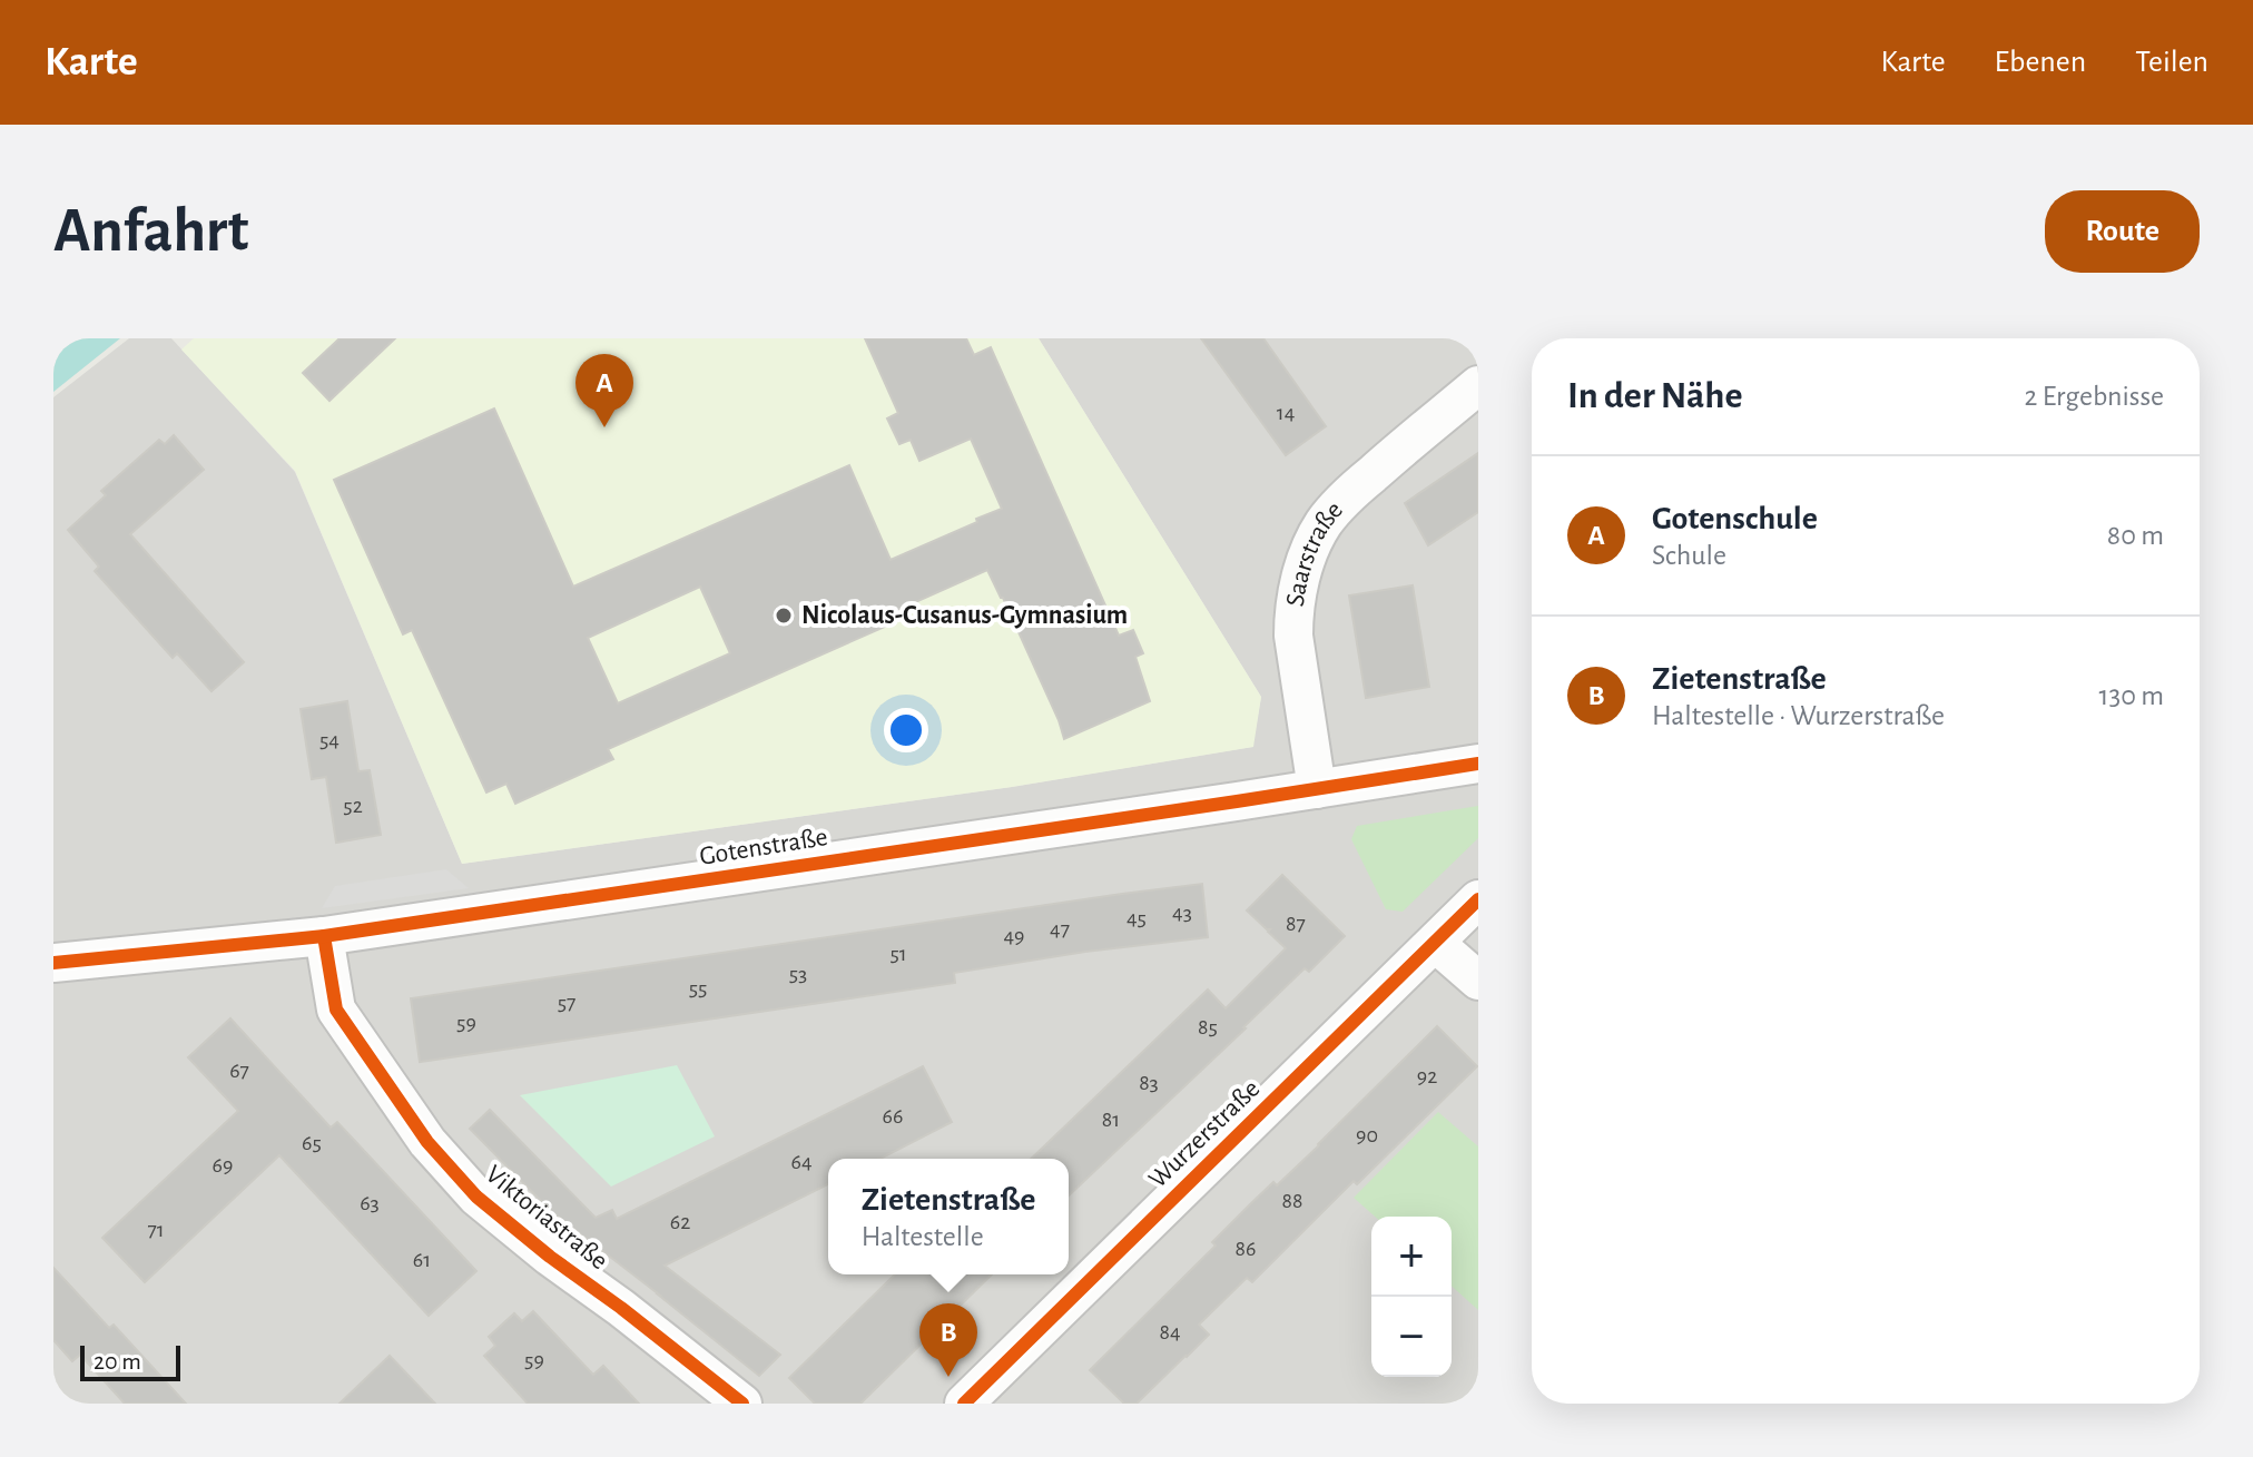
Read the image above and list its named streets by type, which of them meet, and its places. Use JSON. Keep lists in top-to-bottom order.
{
  "streets": {
    "street": [
      "Saarstraße",
      "Gotenstraße",
      "Wurzerstraße",
      "Viktoriastraße"
    ]
  },
  "crossings": [
    ["Saarstraße", "Gotenstraße"],
    ["Gotenstraße", "Viktoriastraße"]
  ],
  "places": ["Nicolaus-Cusanus-Gymnasium"],
  "house_numbers": [
    "14",
    "54",
    "52",
    "43",
    "45",
    "87",
    "47",
    "49",
    "51",
    "53",
    "55",
    "57",
    "59",
    "85",
    "67",
    "92",
    "83",
    "66",
    "81",
    "90",
    "65",
    "64",
    "69",
    "88",
    "63",
    "62",
    "71",
    "86",
    "61",
    "84",
    "59"
  ],
  "scale_bar": "20 m",
  "page": {
    "header": "Karte",
    "nav": ["Karte", "Ebenen", "Teilen"],
    "buttons": "Route",
    "title": "Anfahrt",
    "heading": ["In der Nähe", "2 Ergebnisse"],
    "pins": ["A", "B"],
    "list": [
      {
        "mark": "A",
        "name": "Gotenschule",
        "note": "Schule",
        "value": "80 m"
      },
      {
        "mark": "B",
        "name": "Zietenstraße",
        "note": "Haltestelle · Wurzerstraße",
        "value": "130 m"
      }
    ],
    "popup": ["Zietenstraße", "Haltestelle"],
    "map_buttons": ["+", "−"],
    "scale": "20 m"
  }
}
